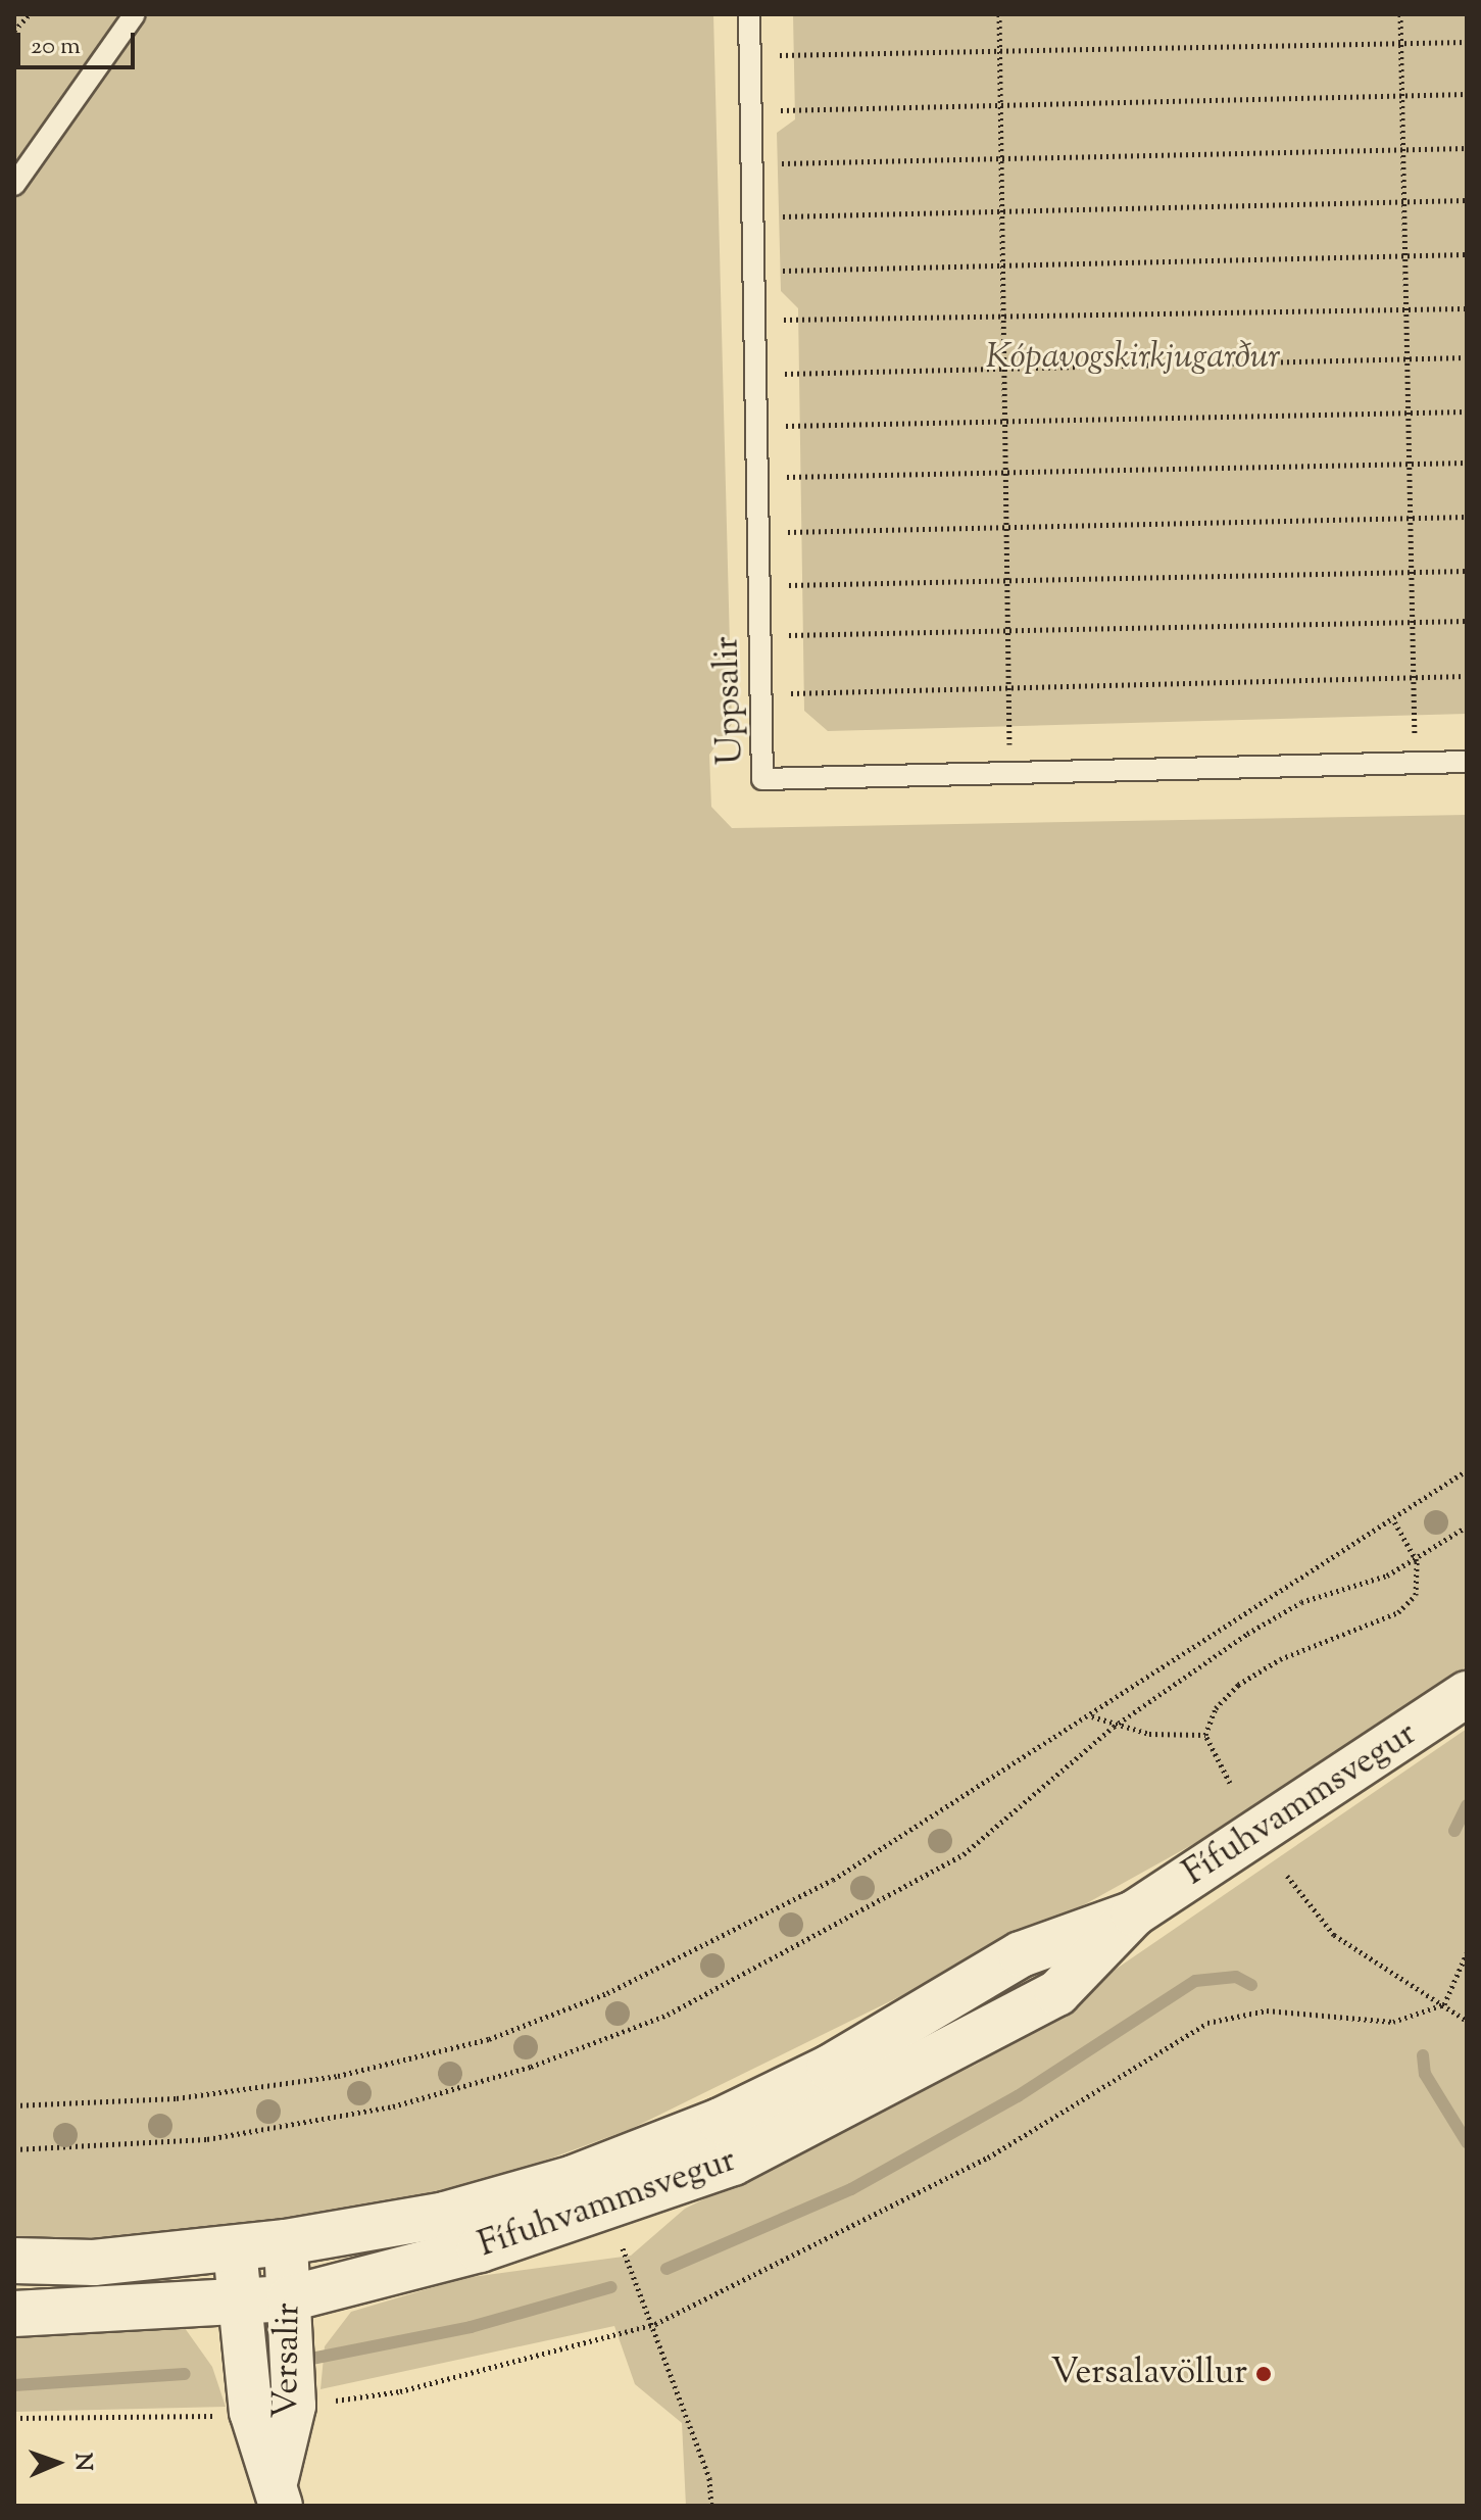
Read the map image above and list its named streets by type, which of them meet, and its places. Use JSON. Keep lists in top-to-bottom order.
{
  "streets": {
    "main road": ["Fífuhvammsvegur"],
    "street": ["Versalir"],
    "lane": ["Uppsalir"]
  },
  "crossings": [
    ["Fífuhvammsvegur", "Versalir"]
  ],
  "parks": ["Kópavogskirkjugarður"],
  "places": ["Versalavöllur"],
  "scale_bar": "20 m",
  "north": "right"
}
